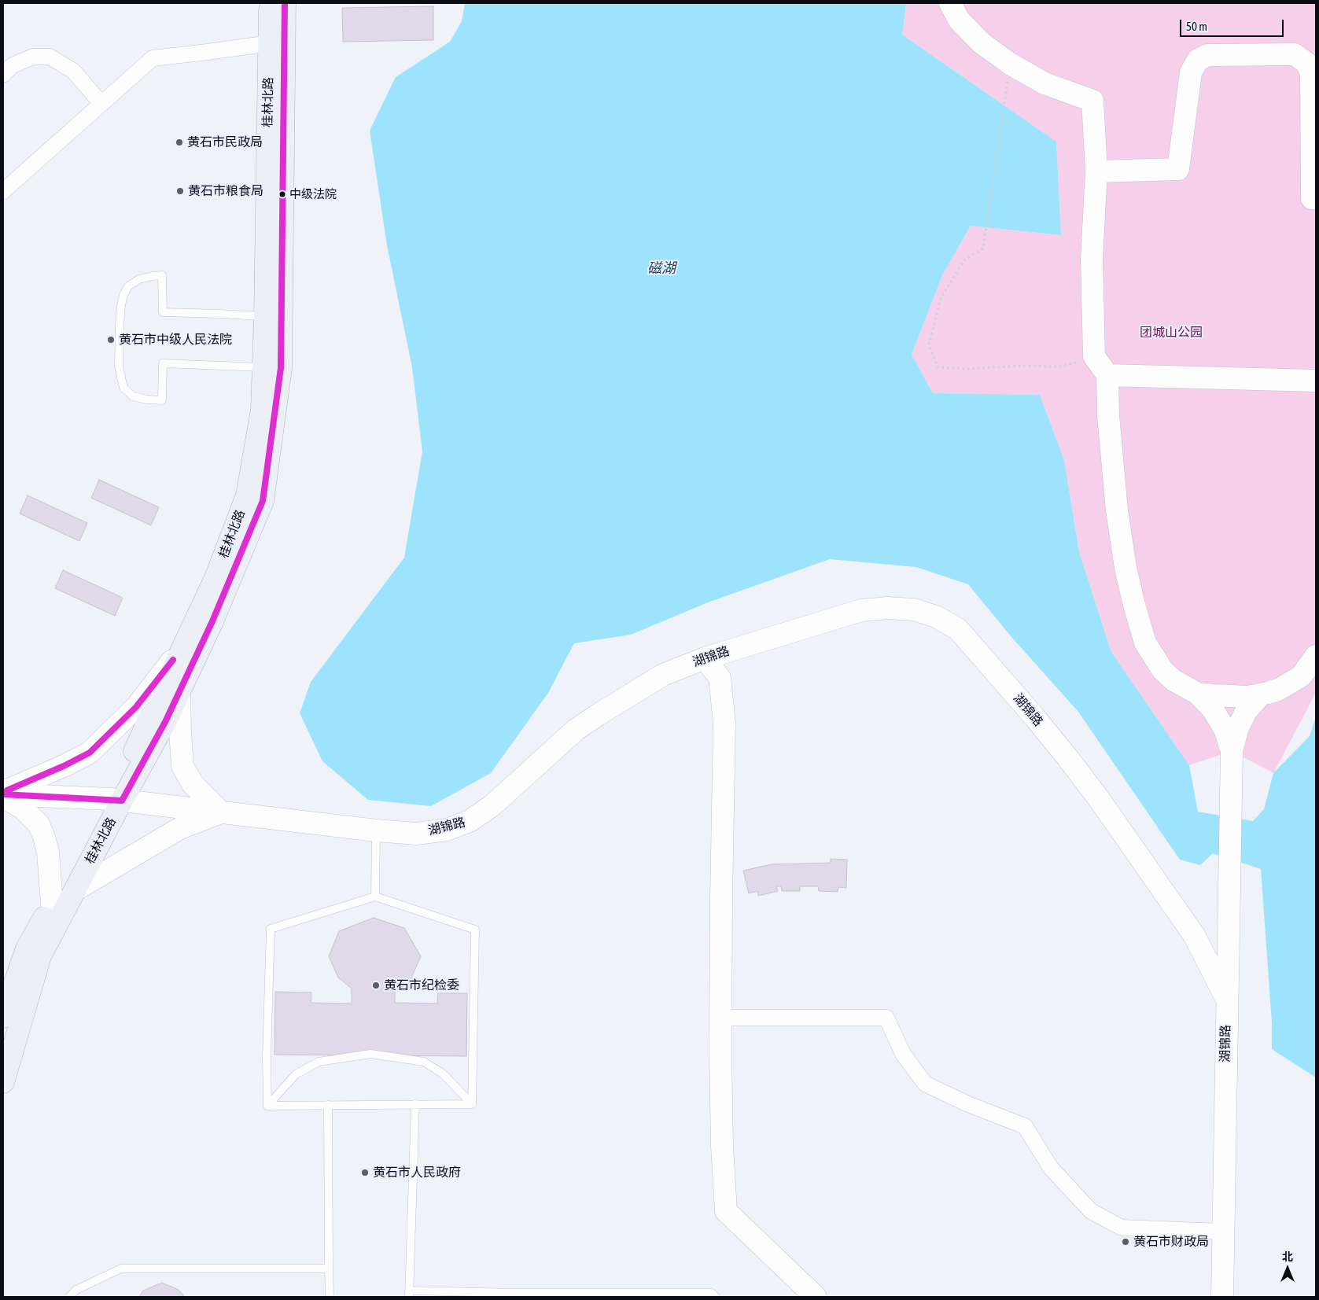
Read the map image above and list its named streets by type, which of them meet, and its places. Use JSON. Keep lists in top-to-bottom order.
{
  "streets": {
    "main road": ["桂林北路"],
    "street": ["湖锦路"]
  },
  "crossings": [
    ["桂林北路", "湖锦路"]
  ],
  "water": ["磁湖"],
  "parks": ["团城山公园"],
  "places": [
    "黄石市民政局",
    "黄石市粮食局",
    "中级法院",
    "黄石市中级人民法院",
    "黄石市纪检委",
    "黄石市人民政府",
    "黄石市财政局"
  ],
  "scale_bar": "50 m",
  "north": "top"
}
